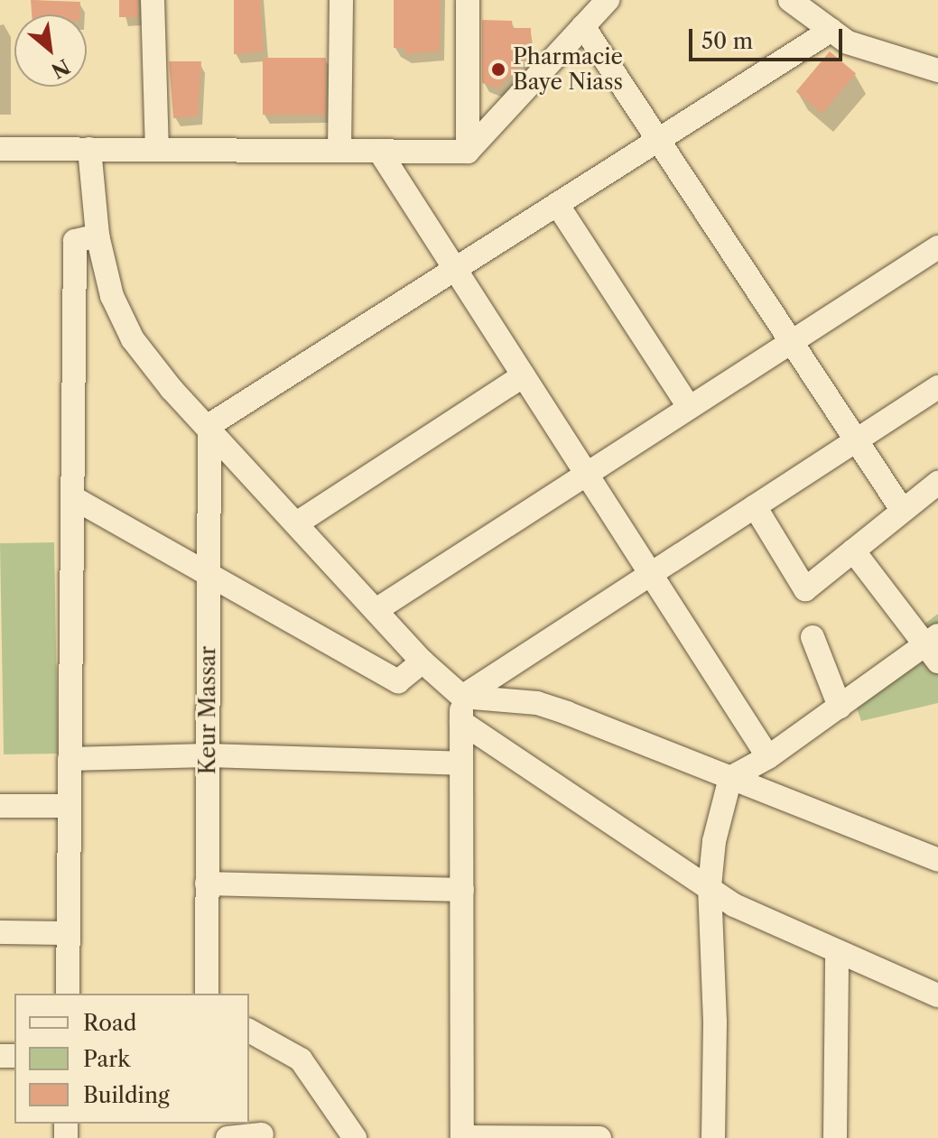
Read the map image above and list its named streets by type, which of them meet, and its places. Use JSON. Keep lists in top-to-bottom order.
{
  "streets": {
    "street": ["Keur Massar"]
  },
  "places": ["Pharmacie Baye Niass"],
  "legend": ["Road", "Park", "Building"],
  "scale_bar": "50 m",
  "north": "bottom right"
}
